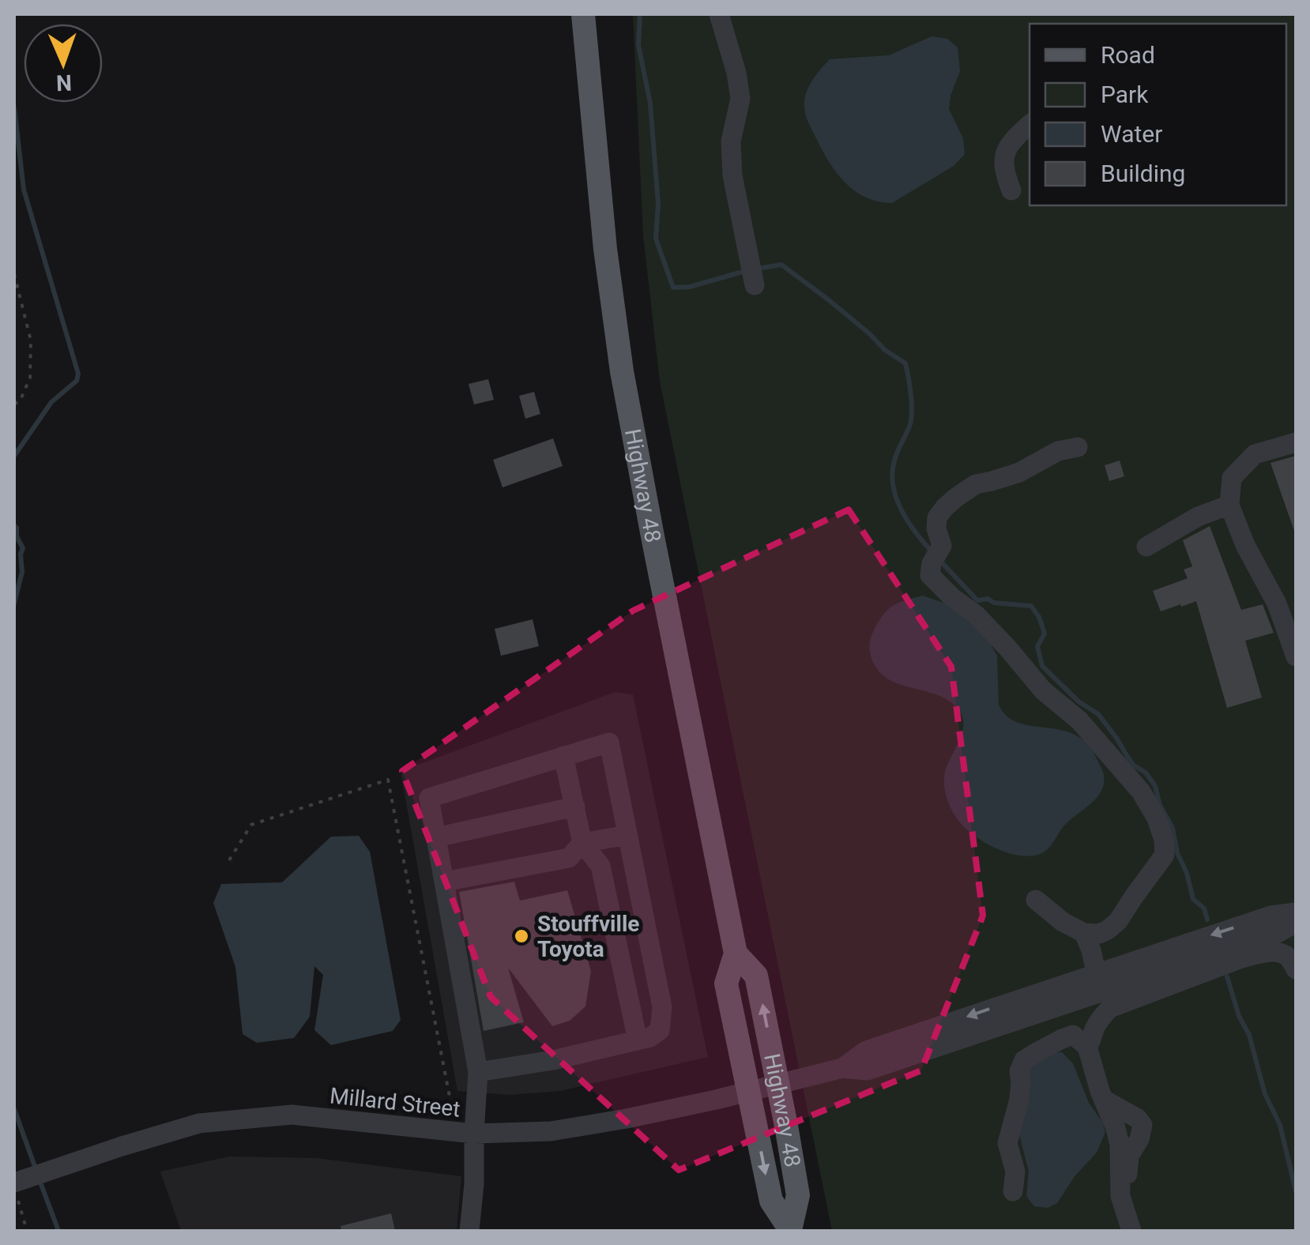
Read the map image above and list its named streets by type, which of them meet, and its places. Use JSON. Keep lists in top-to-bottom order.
{
  "streets": {
    "main road": ["Highway 48"],
    "street": ["Millard Street"]
  },
  "crossings": [
    ["Highway 48", "Millard Street"]
  ],
  "places": ["Stouffville Toyota"],
  "legend": [
    "Road",
    "Park",
    "Water",
    "Building"
  ],
  "north": "bottom"
}
